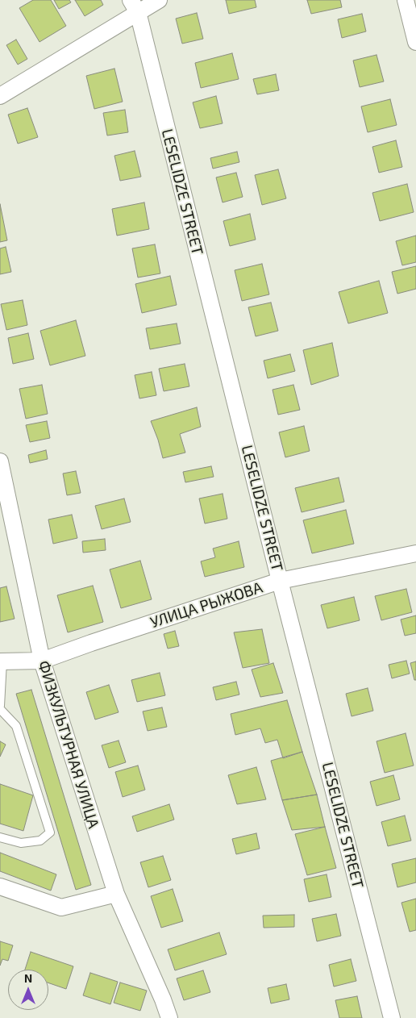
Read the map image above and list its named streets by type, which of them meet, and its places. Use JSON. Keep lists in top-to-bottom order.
{
  "streets": {
    "street": ["LESELIDZE STREET", "УЛИЦА РЫЖОВА", "ФИЗКУЛЬТУРНАЯ УЛИЦА"]
  },
  "crossings": [
    ["LESELIDZE STREET", "УЛИЦА РЫЖОВА"],
    ["УЛИЦА РЫЖОВА", "ФИЗКУЛЬТУРНАЯ УЛИЦА"]
  ],
  "north": "top"
}
